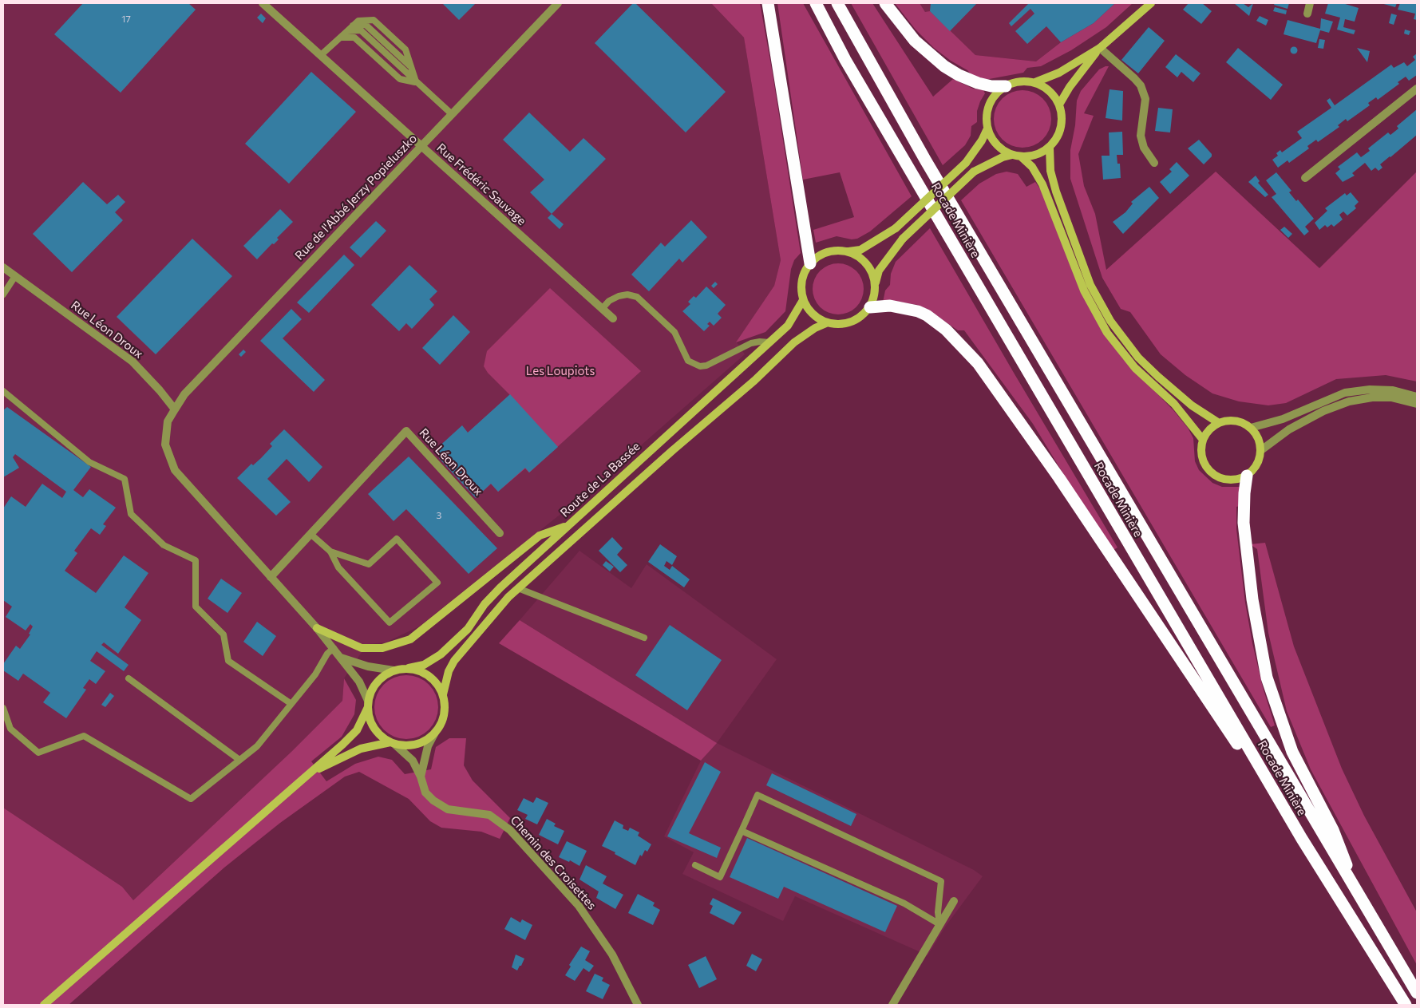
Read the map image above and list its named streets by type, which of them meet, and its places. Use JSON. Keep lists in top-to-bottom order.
{
  "streets": {
    "highway": ["Rocade Minière"],
    "main road": ["Route de La Bassée"],
    "street": [
      "Rue Frédéric Sauvage",
      "Rue de l'Abbé Jerzy Popieluszko",
      "Rue Léon Droux",
      "Chemin des Croisettes"
    ]
  },
  "crossings": [
    ["Rue Frédéric Sauvage", "Rue de l'Abbé Jerzy Popieluszko"],
    ["Rue de l'Abbé Jerzy Popieluszko", "Rue Léon Droux"],
    ["Route de La Bassée", "Chemin des Croisettes"]
  ],
  "parks": ["Les Loupiots"],
  "house_numbers": ["17", "3"]
}
